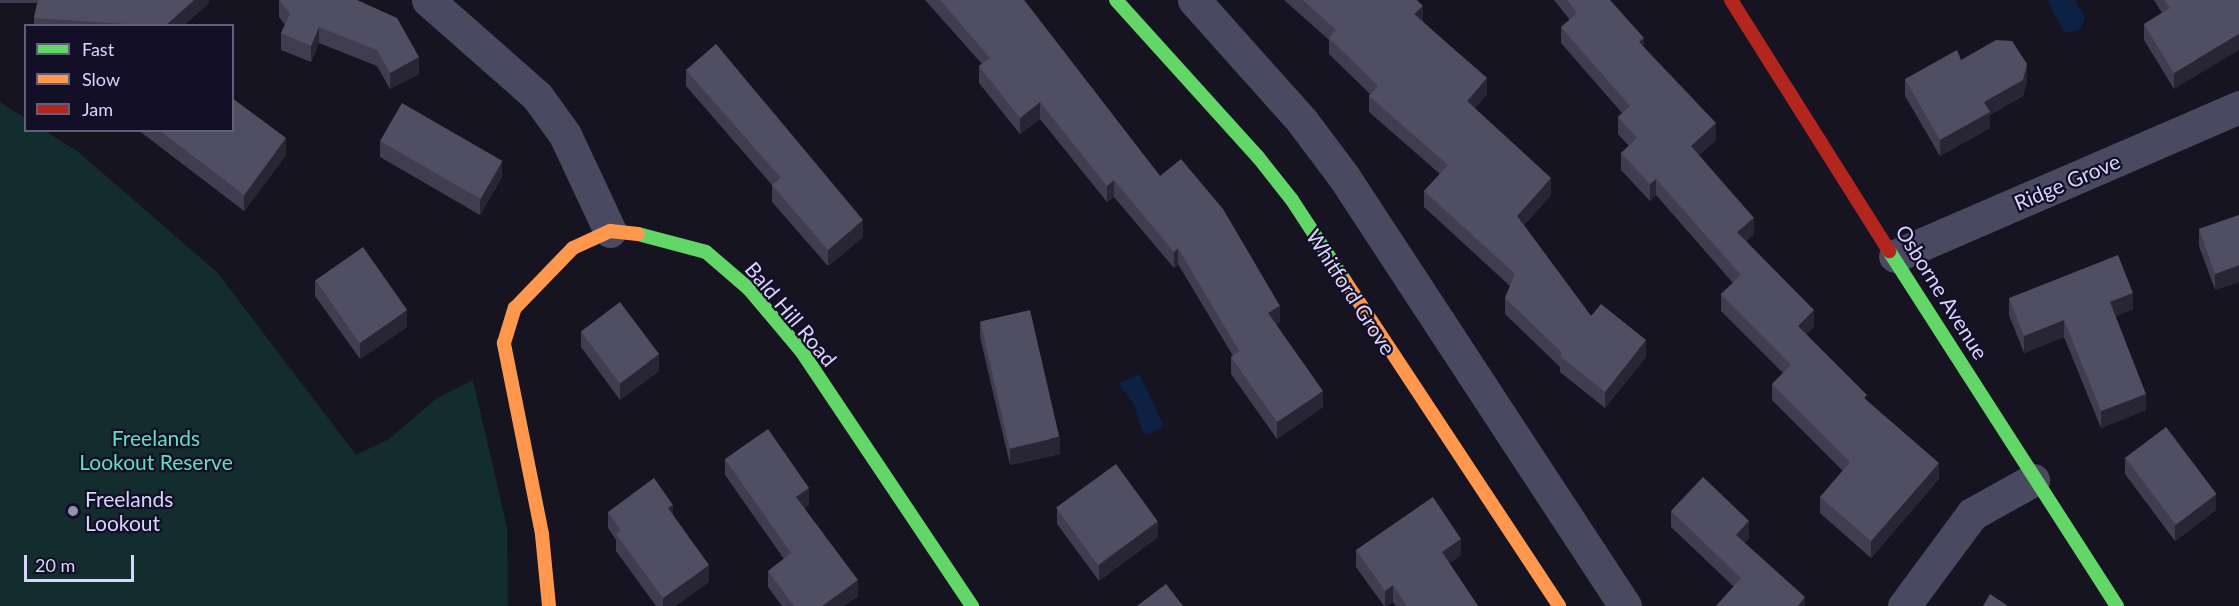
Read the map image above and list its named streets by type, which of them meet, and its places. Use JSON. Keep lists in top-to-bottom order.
{
  "streets": {
    "street": [
      "Ridge Grove",
      "Whitford Grove",
      "Osborne Avenue",
      "Bald Hill Road"
    ]
  },
  "crossings": [
    ["Ridge Grove", "Osborne Avenue"]
  ],
  "parks": ["Freelands Lookout Reserve"],
  "places": ["Freelands Lookout"],
  "legend": ["Fast", "Slow", "Jam"],
  "scale_bar": "20 m"
}
